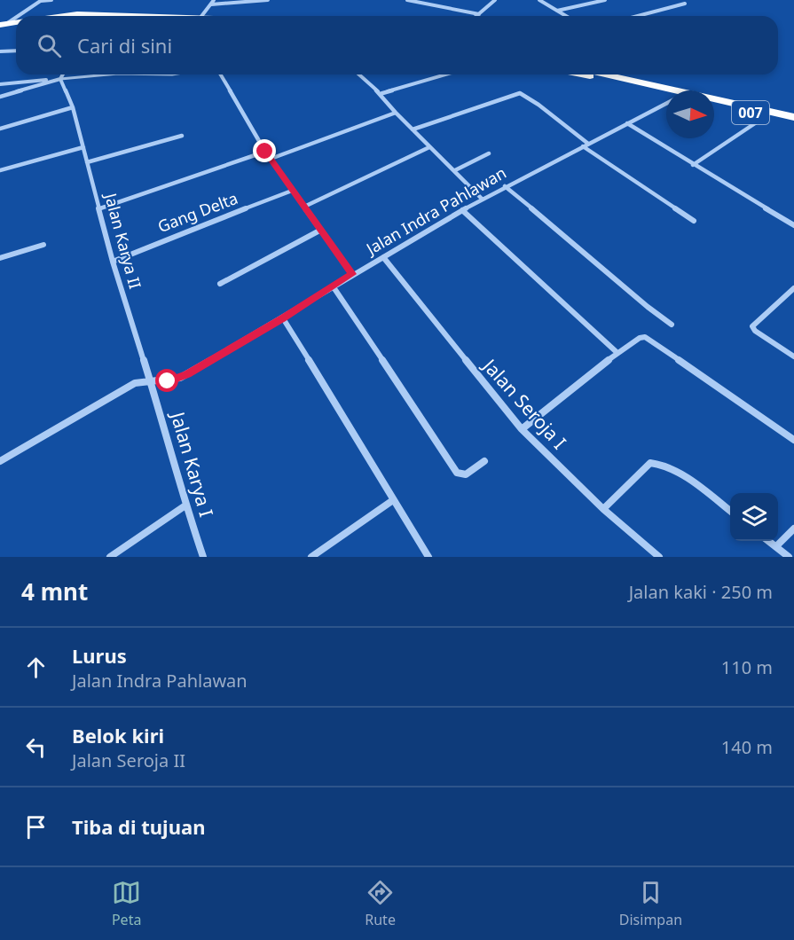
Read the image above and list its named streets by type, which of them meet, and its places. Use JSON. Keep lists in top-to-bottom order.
{
  "streets": {
    "highway": ["007"],
    "street": [
      "Jalan Indra Pahlawan",
      "Gang Delta",
      "Jalan Karya II",
      "Jalan Seroja I",
      "Jalan Karya I"
    ]
  },
  "crossings": [
    ["Jalan Indra Pahlawan", "Jalan Karya II"],
    ["Jalan Indra Pahlawan", "Jalan Seroja I"],
    ["Jalan Indra Pahlawan", "Jalan Karya I"],
    ["Gang Delta", "Jalan Karya II"],
    ["Jalan Karya II", "Jalan Karya I"]
  ],
  "north": "right",
  "page": {
    "search": "Cari di sini",
    "heading": ["4 mnt", "Jalan kaki · 250 m"],
    "list": [
      ["Lurus", "Jalan Indra Pahlawan", "110 m"],
      ["Belok kiri", "Jalan Seroja II", "140 m"],
      "Tiba di tujuan"
    ],
    "nav": ["Peta", "Rute", "Disimpan"]
  }
}
